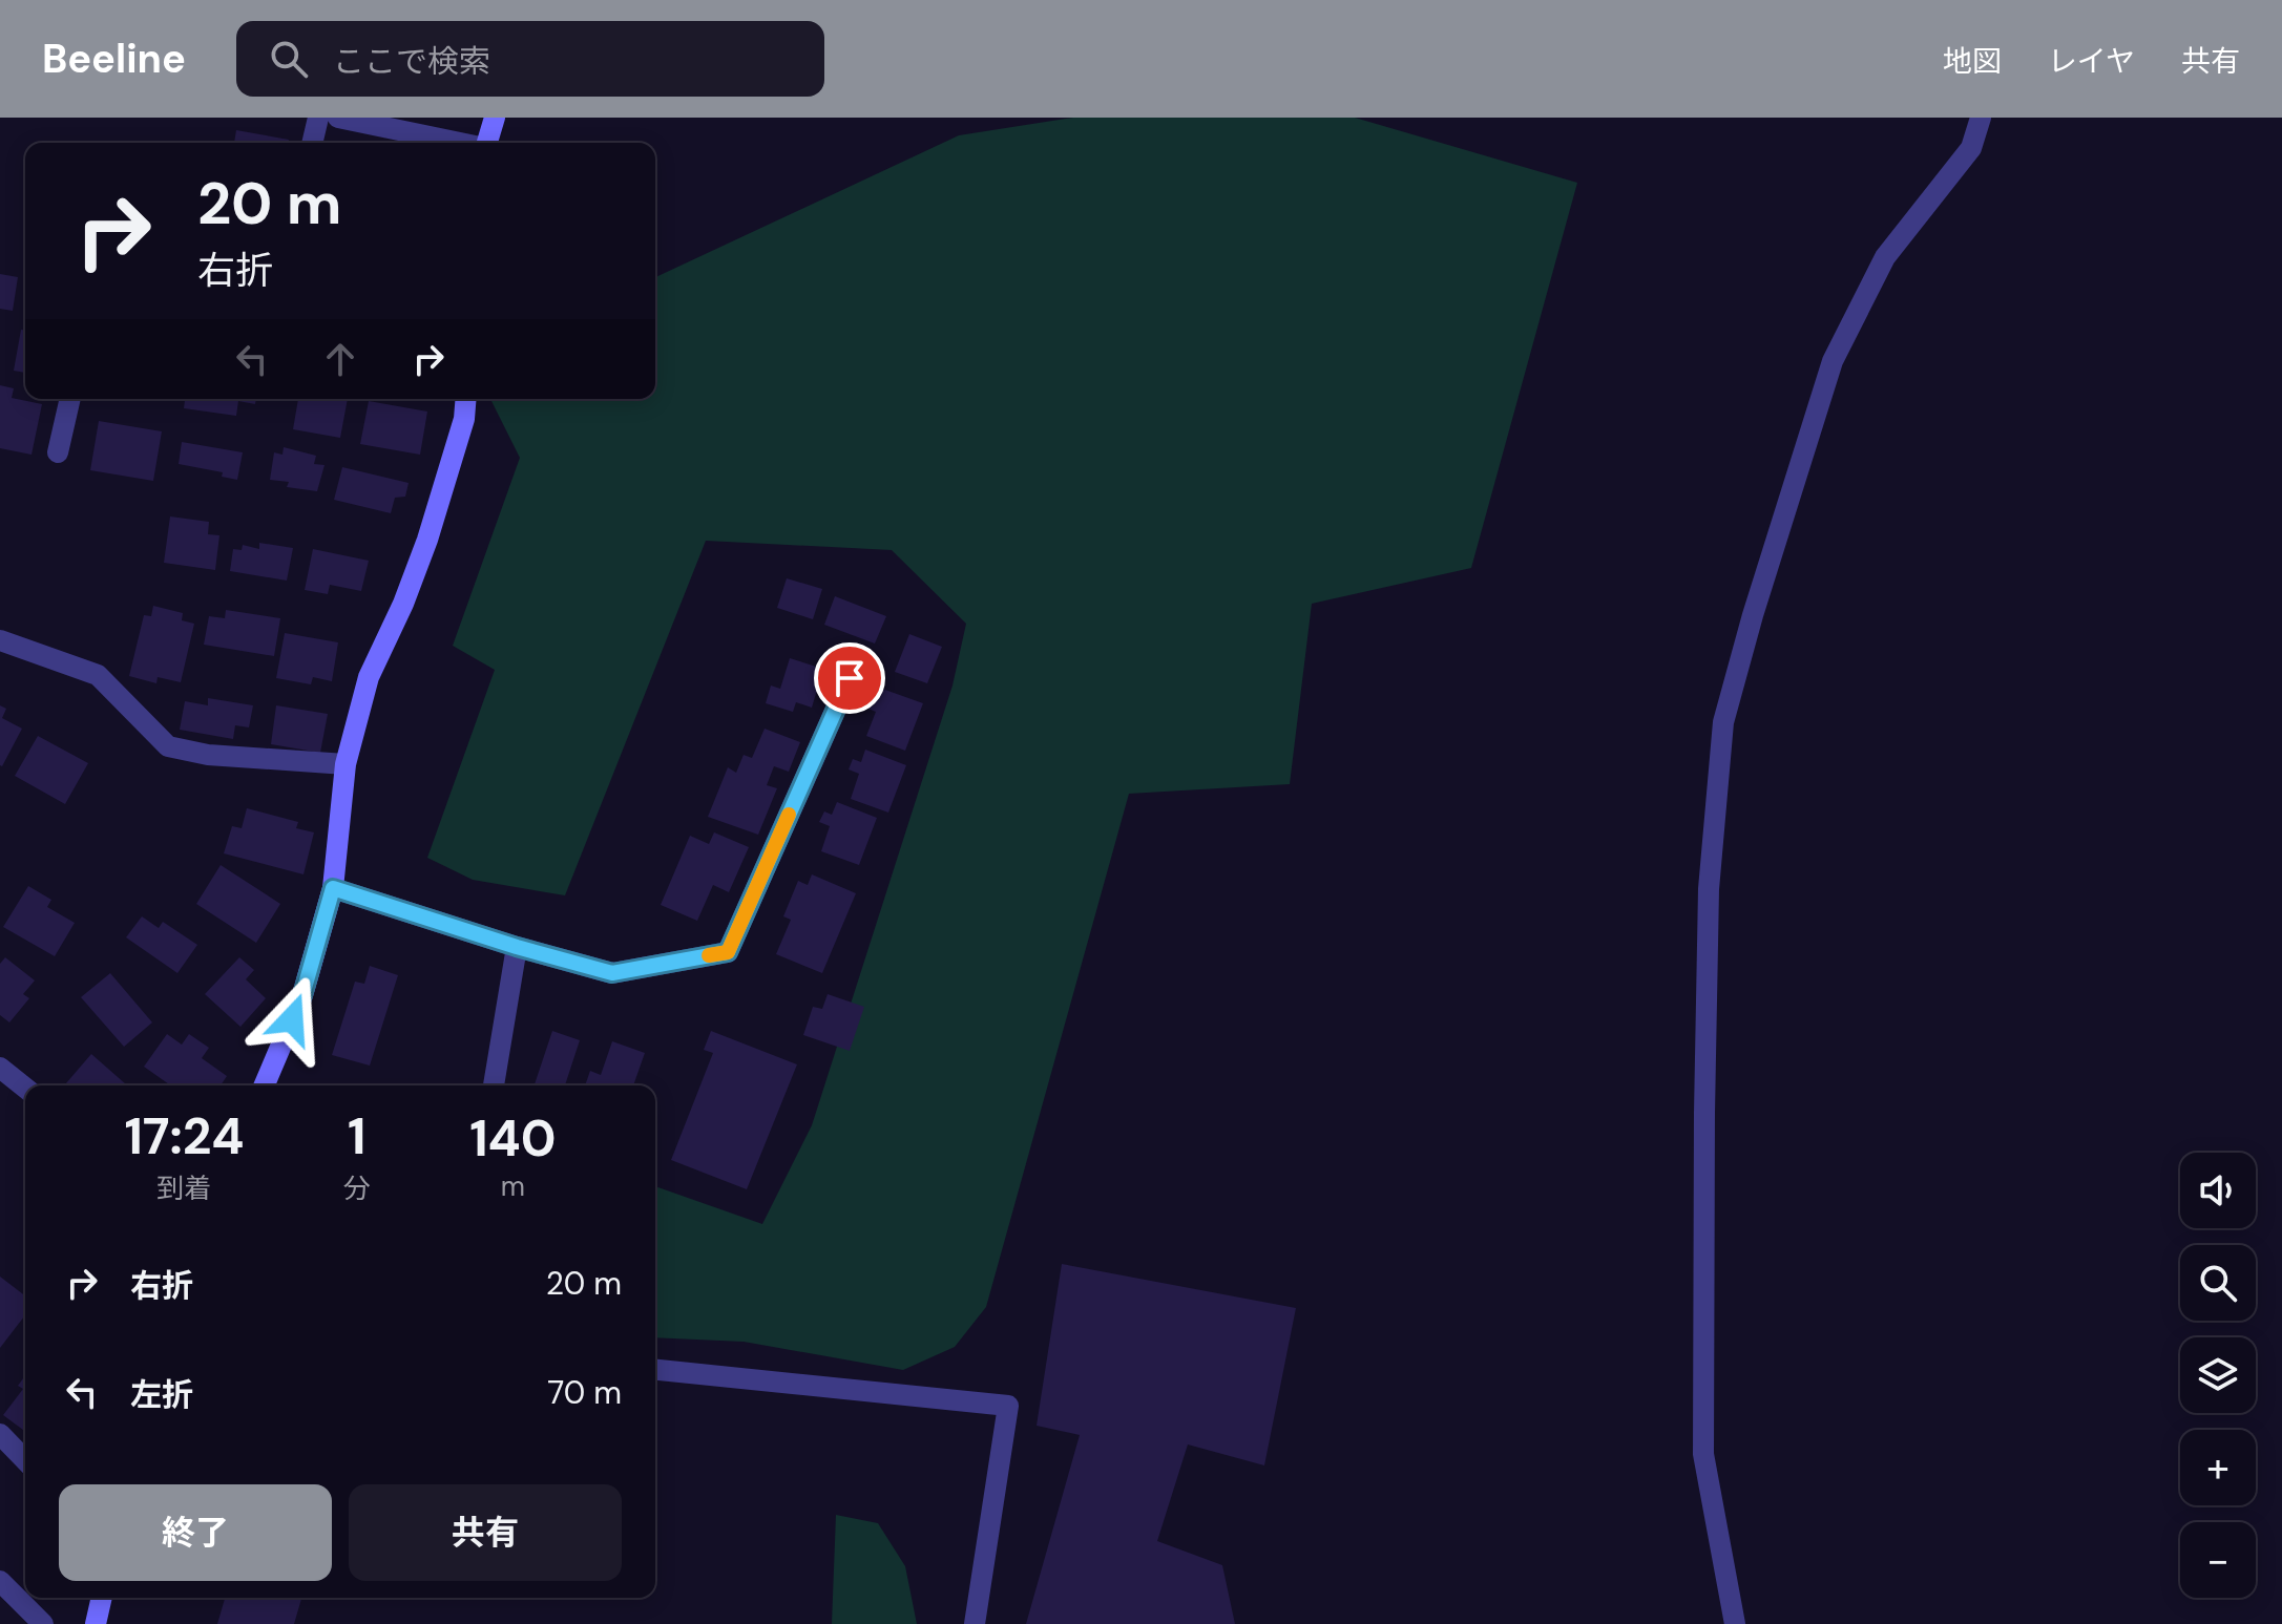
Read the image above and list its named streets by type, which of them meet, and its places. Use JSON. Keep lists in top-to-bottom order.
{
  "page": {
    "header": "Beeline",
    "search": "ここで検索",
    "nav": ["地図", "レイヤ", "共有"],
    "turn": ["20 m", "右折"],
    "eta": [
      "17:24",
      "到着",
      "1",
      "分",
      "140",
      "m"
    ],
    "map_buttons": ["+", "−"],
    "list": [
      {
        "name": "右折",
        "value": "20 m"
      },
      {
        "name": "左折",
        "value": "70 m"
      }
    ],
    "buttons": ["終了", "共有"]
  }
}
